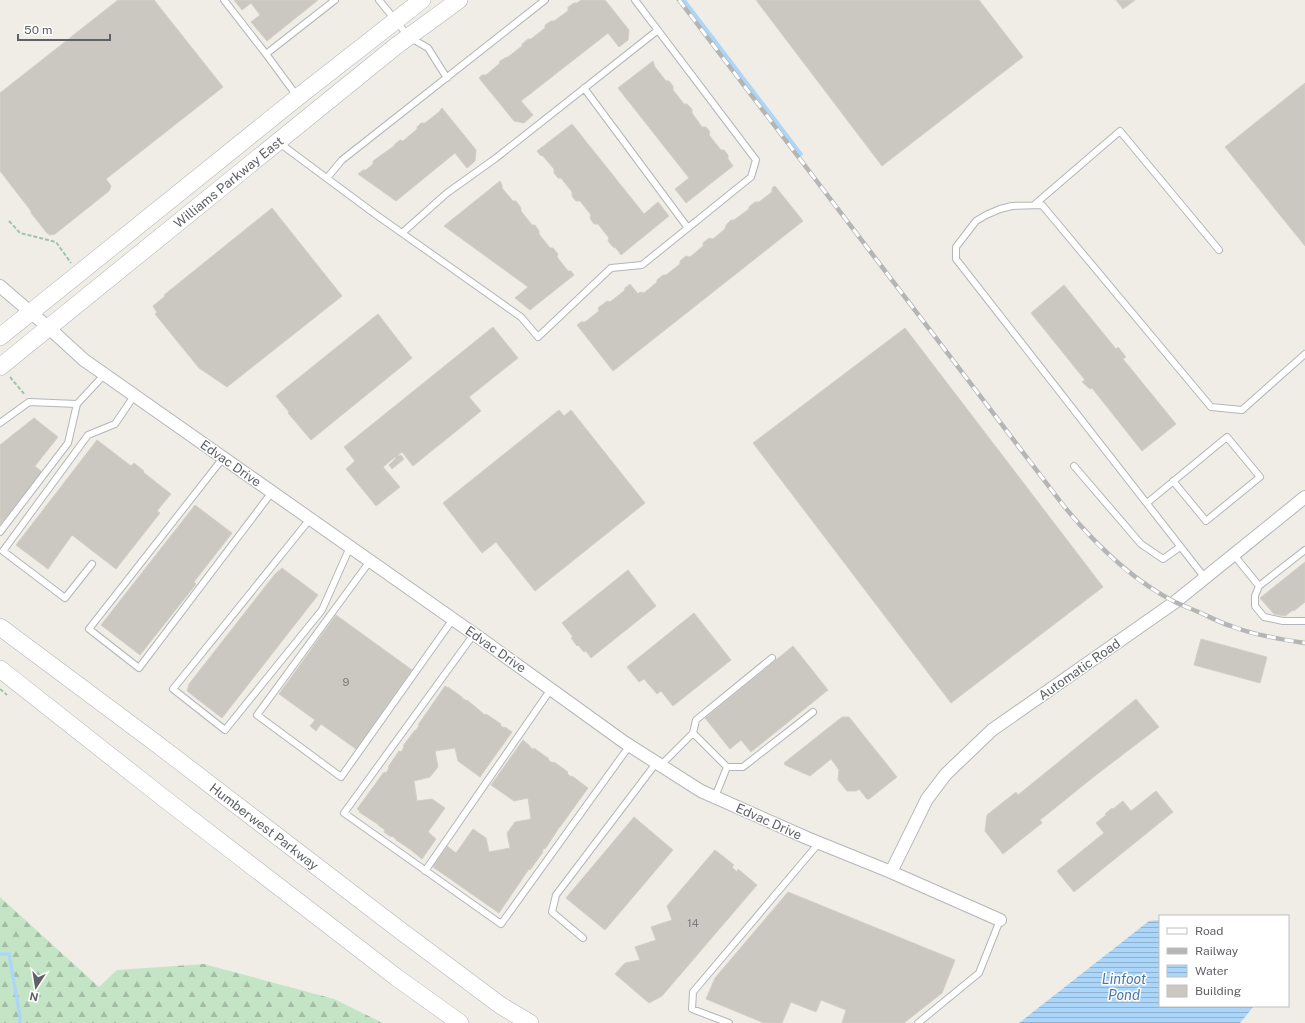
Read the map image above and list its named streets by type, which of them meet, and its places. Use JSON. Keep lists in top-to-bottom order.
{
  "streets": {
    "main road": ["Williams Parkway East", "Humberwest Parkway"],
    "street": ["Edvac Drive", "Automatic Road"]
  },
  "crossings": [
    ["Williams Parkway East", "Edvac Drive"],
    ["Edvac Drive", "Automatic Road"]
  ],
  "water": ["Linfoot Pond"],
  "house_numbers": ["9", "14"],
  "legend": [
    "Road",
    "Railway",
    "Water",
    "Building"
  ],
  "scale_bar": "50 m",
  "north": "bottom"
}
